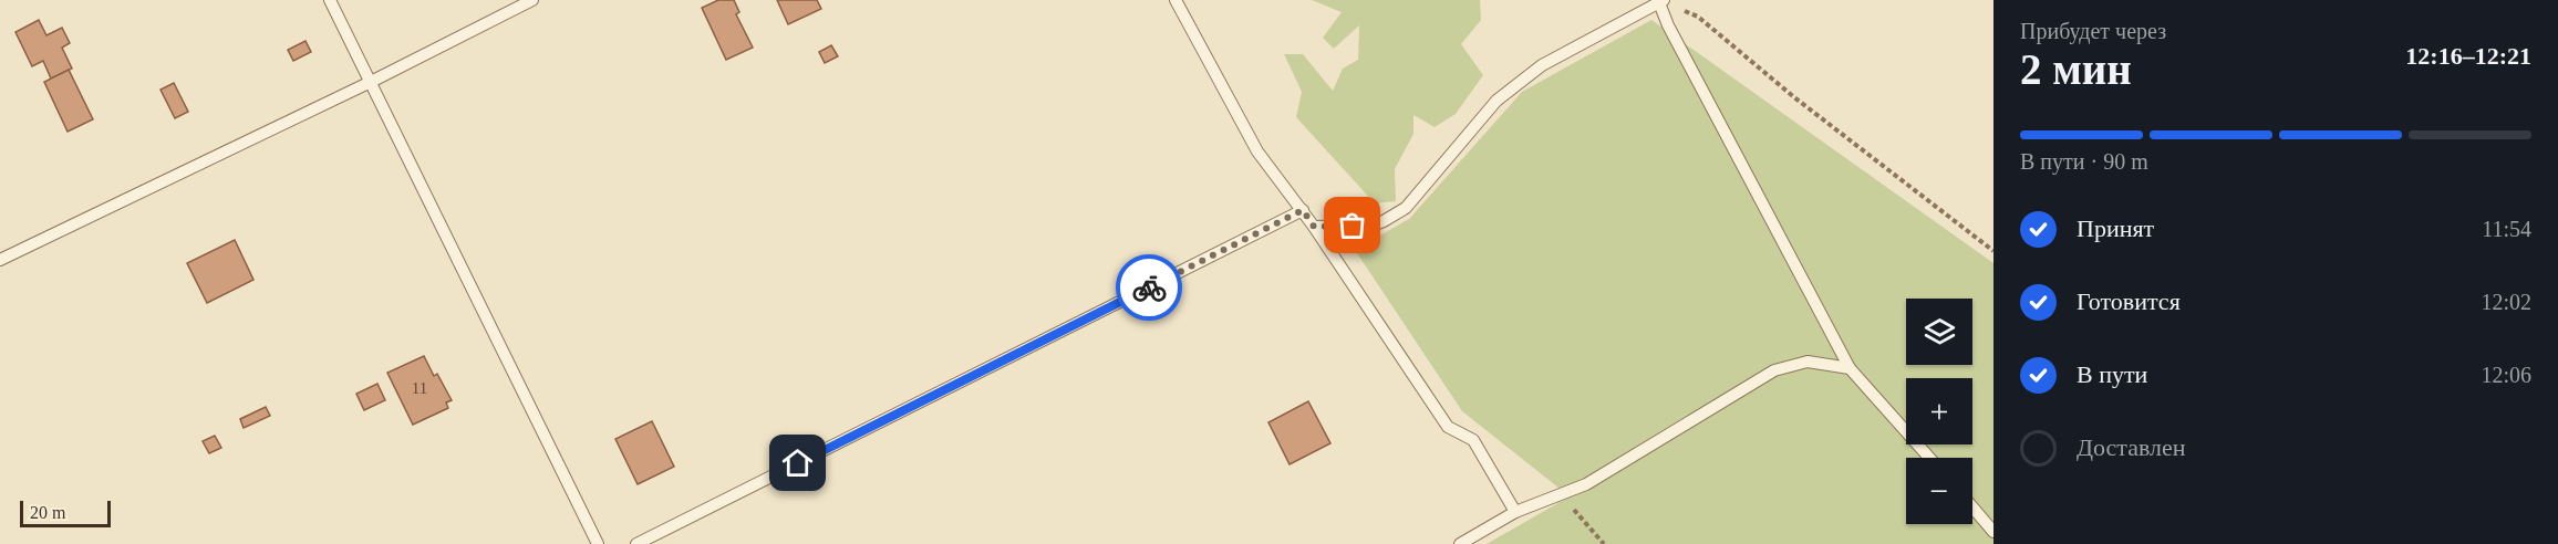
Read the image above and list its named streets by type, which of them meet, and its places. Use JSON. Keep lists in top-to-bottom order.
{
  "house_numbers": ["11"],
  "scale_bar": "20 m",
  "page": {
    "heading": ["2 мин", "Прибудет через", "12:16–12:21"],
    "bar": "В пути · 90 m",
    "list": [
      ["Принят", "11:54"],
      ["Готовится", "12:02"],
      ["В пути", "12:06"],
      "Доставлен"
    ],
    "map_buttons": ["+", "−"],
    "scale": "20 m"
  }
}
